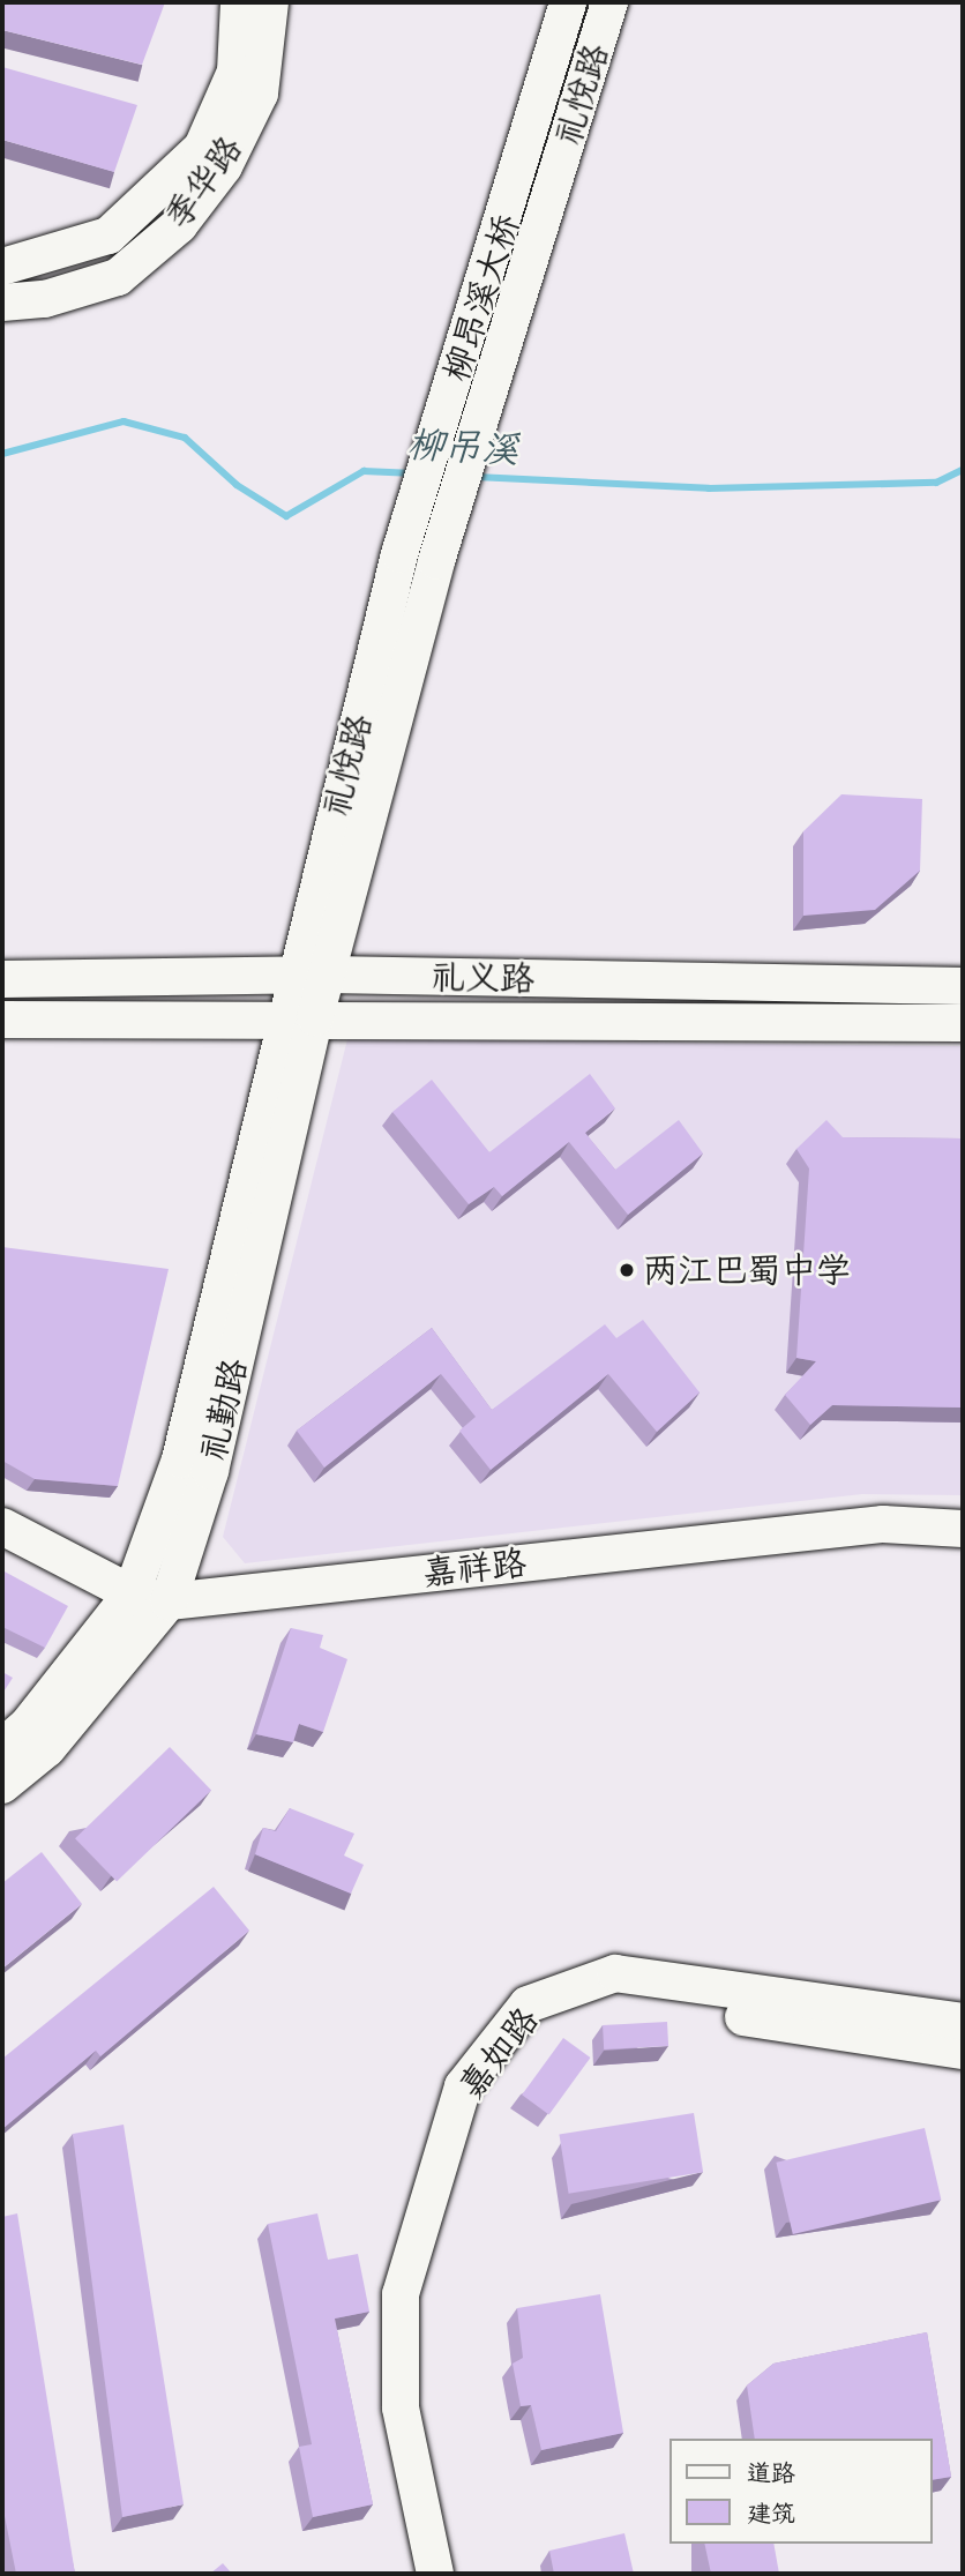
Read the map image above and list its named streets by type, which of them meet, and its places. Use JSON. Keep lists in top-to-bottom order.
{
  "streets": {
    "main road": [
      "礼悦路",
      "季华路",
      "柳昂溪大桥",
      "礼义路",
      "礼勤路",
      "嘉祥路",
      "嘉如路"
    ]
  },
  "crossings": [
    ["礼悦路", "柳昂溪大桥"],
    ["礼悦路", "礼义路"],
    ["礼悦路", "礼勤路"],
    ["礼义路", "礼勤路"],
    ["礼勤路", "嘉祥路"]
  ],
  "water": ["柳吊溪"],
  "places": ["两江巴蜀中学"],
  "legend": ["道路", "建筑"]
}
